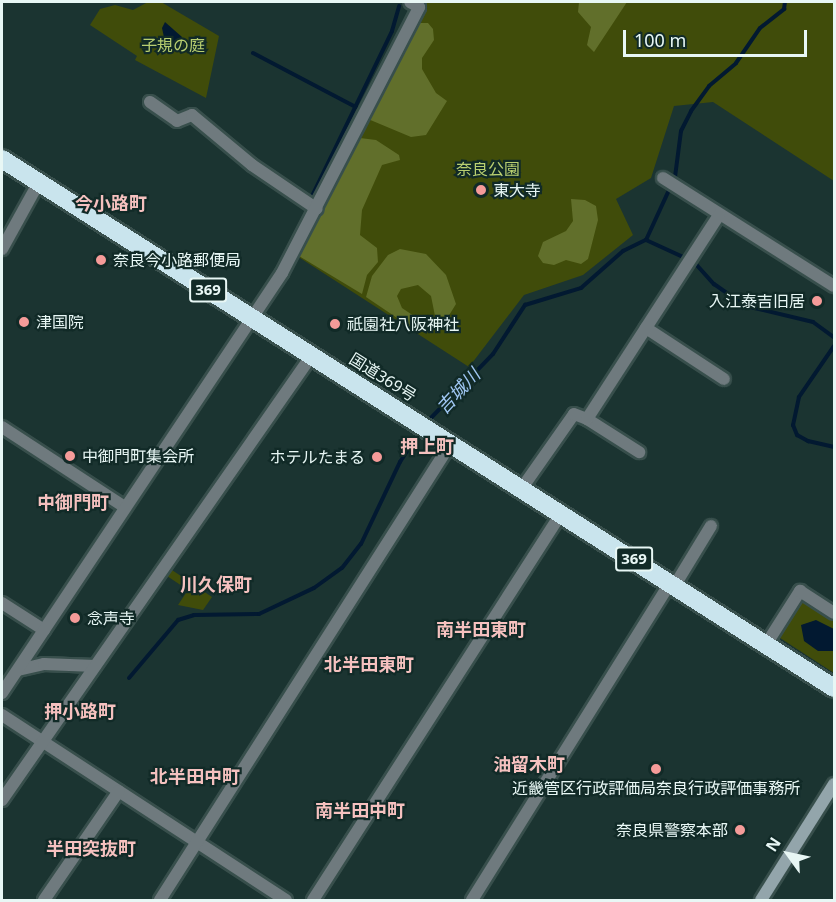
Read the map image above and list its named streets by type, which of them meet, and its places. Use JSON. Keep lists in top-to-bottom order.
{
  "streets": {
    "highway": ["369", "国道369号"]
  },
  "districts": [
    "今小路町",
    "押上町",
    "中御門町",
    "川久保町",
    "南半田東町",
    "北半田東町",
    "押小路町",
    "油留木町",
    "北半田中町",
    "南半田中町",
    "半田突抜町"
  ],
  "water": ["吉城川"],
  "parks": ["子規の庭", "奈良公園"],
  "places": [
    "東大寺",
    "奈良今小路郵便局",
    "入江泰吉旧居",
    "津国院",
    "祇園社八阪神社",
    "中御門町集会所",
    "ホテルたまる",
    "念声寺",
    "近畿管区行政評価局奈良行政評価事務所",
    "奈良県警察本部"
  ],
  "scale_bar": "100 m",
  "north": "top left"
}
